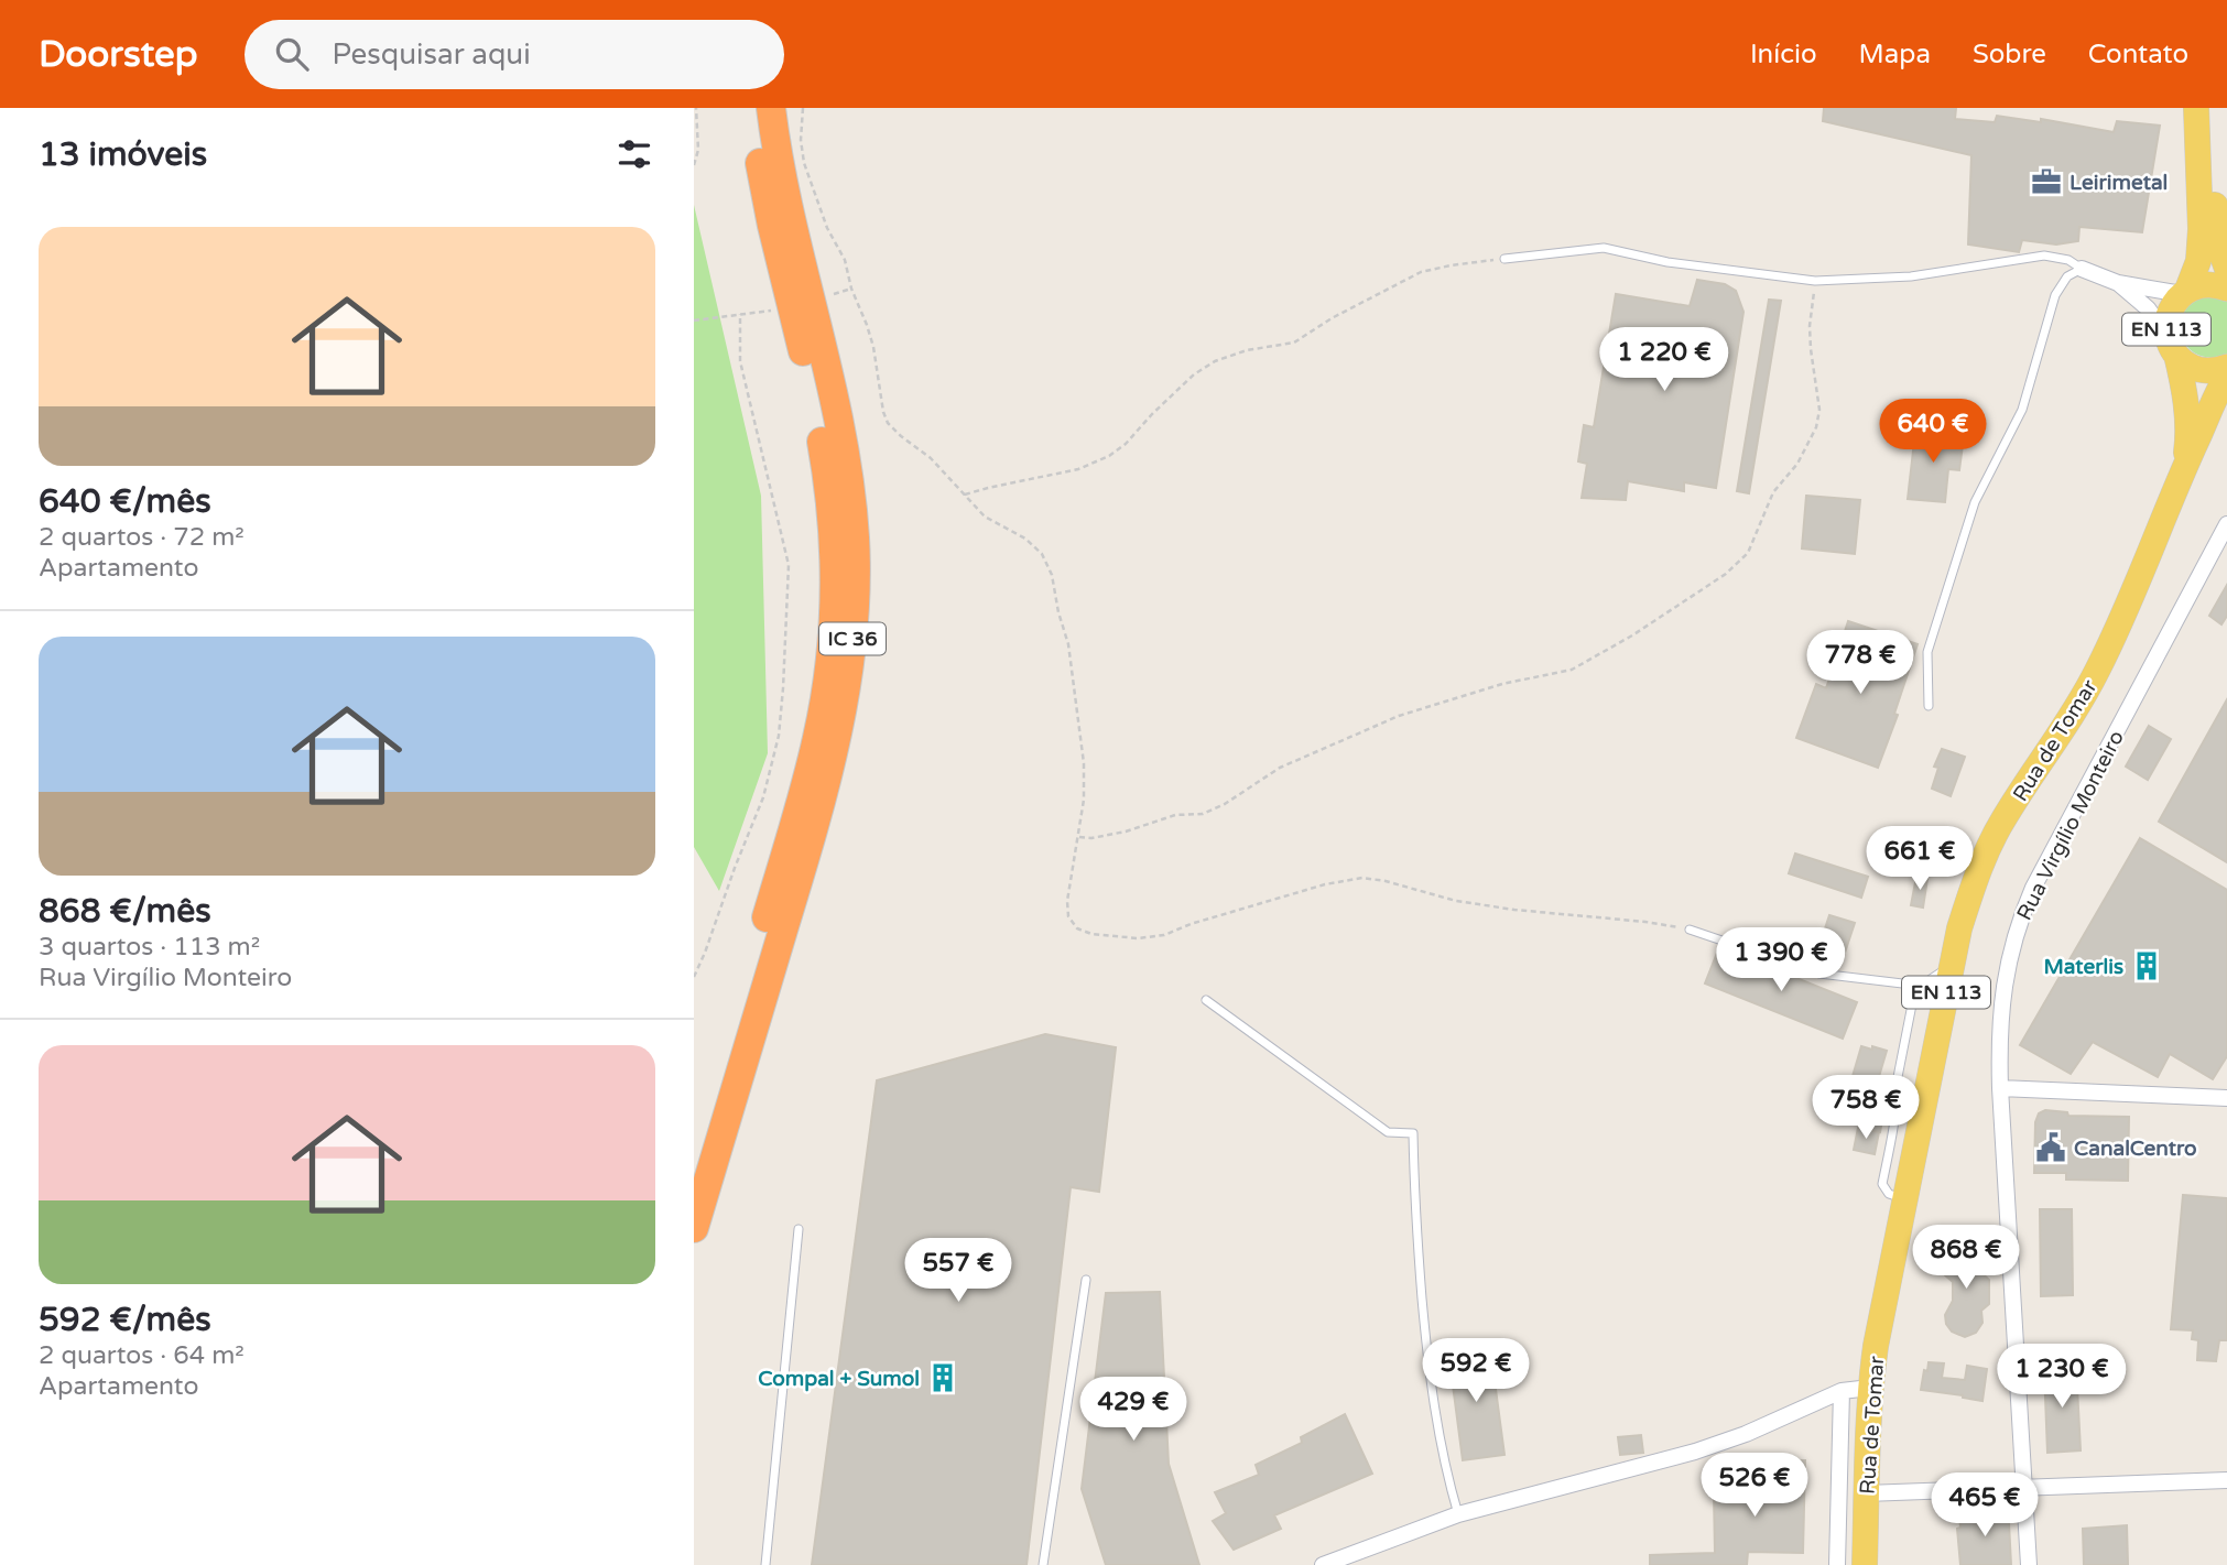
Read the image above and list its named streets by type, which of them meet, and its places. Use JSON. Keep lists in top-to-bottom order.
{
  "streets": {
    "highway": ["IC 36"],
    "main road": ["EN 113", "Rua de Tomar"],
    "street": ["Rua Virgílio Monteiro"]
  },
  "crossings": [
    ["EN 113", "Rua de Tomar"]
  ],
  "places": {
    "office": ["Leirimetal"],
    "building": ["Materlis", "Compal + Sumol"],
    "public building": ["CanalCentro"]
  },
  "page": {
    "header": "Doorstep",
    "search": "Pesquisar aqui",
    "nav": [
      "Início",
      "Mapa",
      "Sobre",
      "Contato"
    ],
    "heading": "13 imóveis",
    "list": [
      {
        "name": "640 €/mês",
        "note": "2 quartos · 72 m² · Apartamento"
      },
      {
        "name": "868 €/mês",
        "note": "3 quartos · 113 m² · Rua Virgílio Monteiro"
      },
      {
        "name": "592 €/mês",
        "note": "2 quartos · 64 m² · Apartamento"
      }
    ],
    "price": [
      "1 220 €",
      "640 €",
      "778 €",
      "661 €",
      "1 390 €",
      "758 €",
      "868 €",
      "557 €",
      "592 €",
      "1 230 €",
      "429 €",
      "526 €",
      "465 €"
    ]
  }
}
